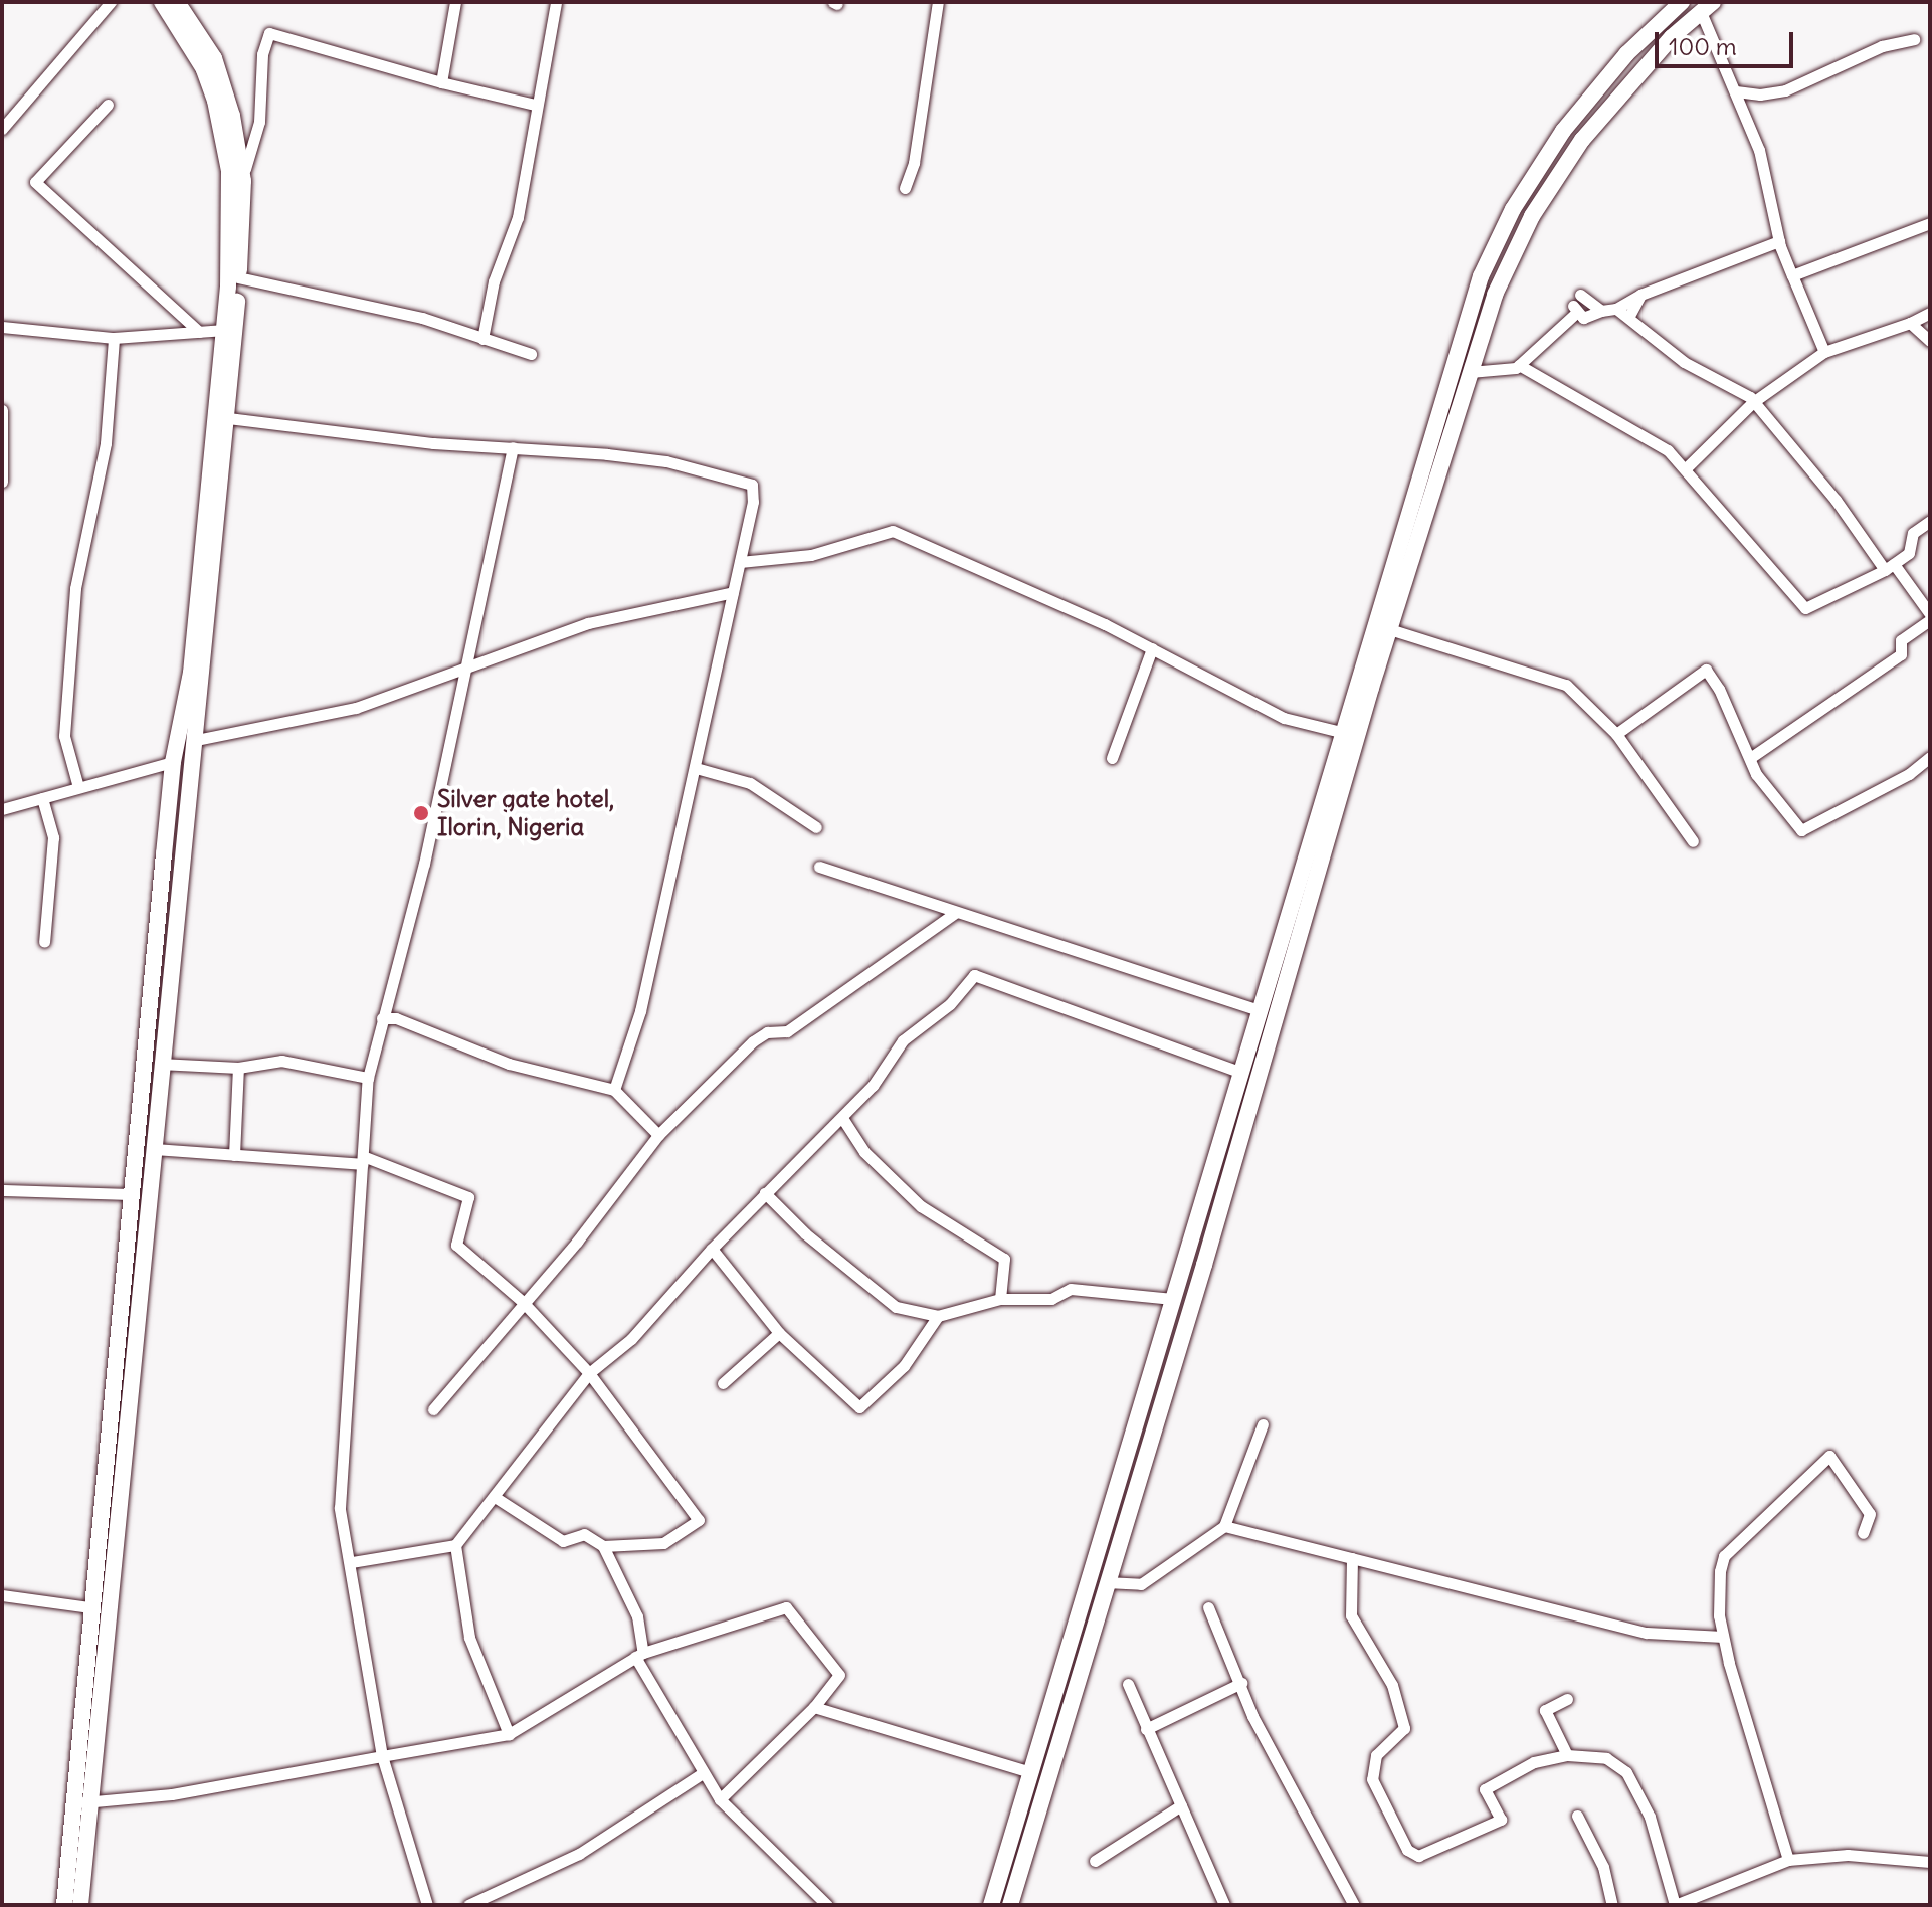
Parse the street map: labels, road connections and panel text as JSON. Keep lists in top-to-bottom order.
{
  "places": ["Silver gate hotel, Ilorin, Nigeria"],
  "scale_bar": "100 m"
}
